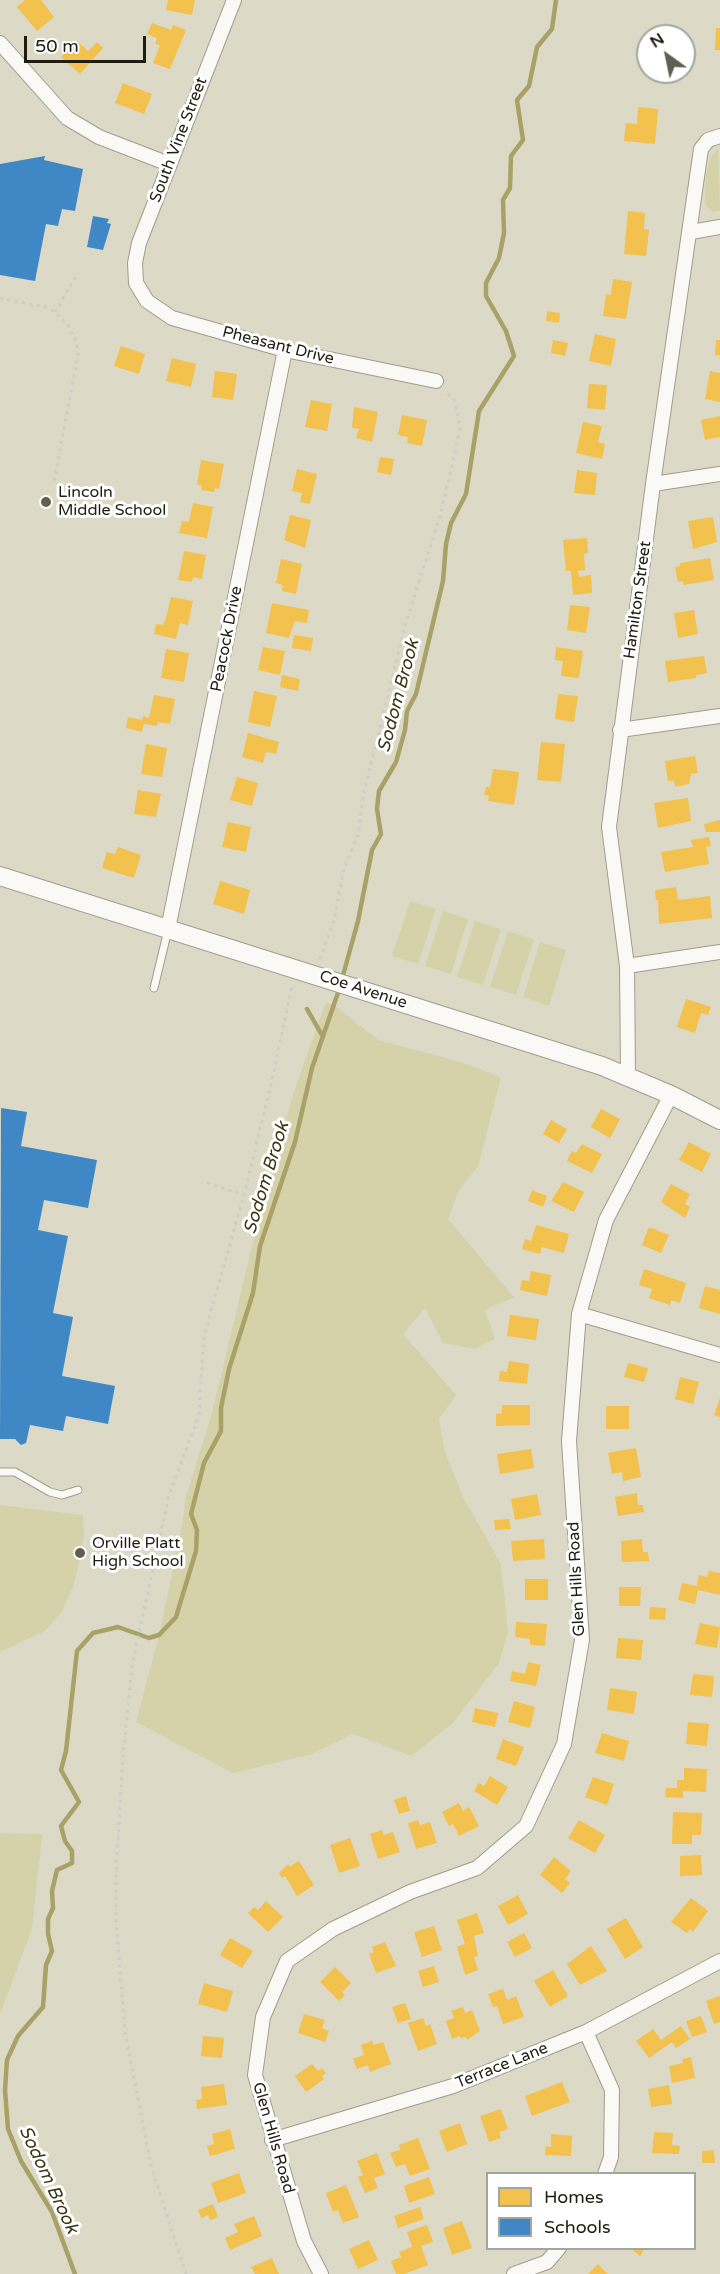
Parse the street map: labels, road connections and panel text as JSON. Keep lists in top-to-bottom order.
{
  "streets": {
    "street": [
      "South Vine Street",
      "Pheasant Drive",
      "Hamilton Street",
      "Peacock Drive",
      "Coe Avenue",
      "Glen Hills Road",
      "Terrace Lane"
    ]
  },
  "crossings": [
    ["South Vine Street", "Pheasant Drive"],
    ["Pheasant Drive", "Peacock Drive"],
    ["Hamilton Street", "Coe Avenue"],
    ["Peacock Drive", "Coe Avenue"],
    ["Coe Avenue", "Glen Hills Road"],
    ["Glen Hills Road", "Terrace Lane"]
  ],
  "water": ["Sodom Brook"],
  "places": ["Lincoln Middle School", "Orville Platt High School"],
  "legend": ["Homes", "Schools"],
  "scale_bar": "50 m",
  "north": "top left"
}
